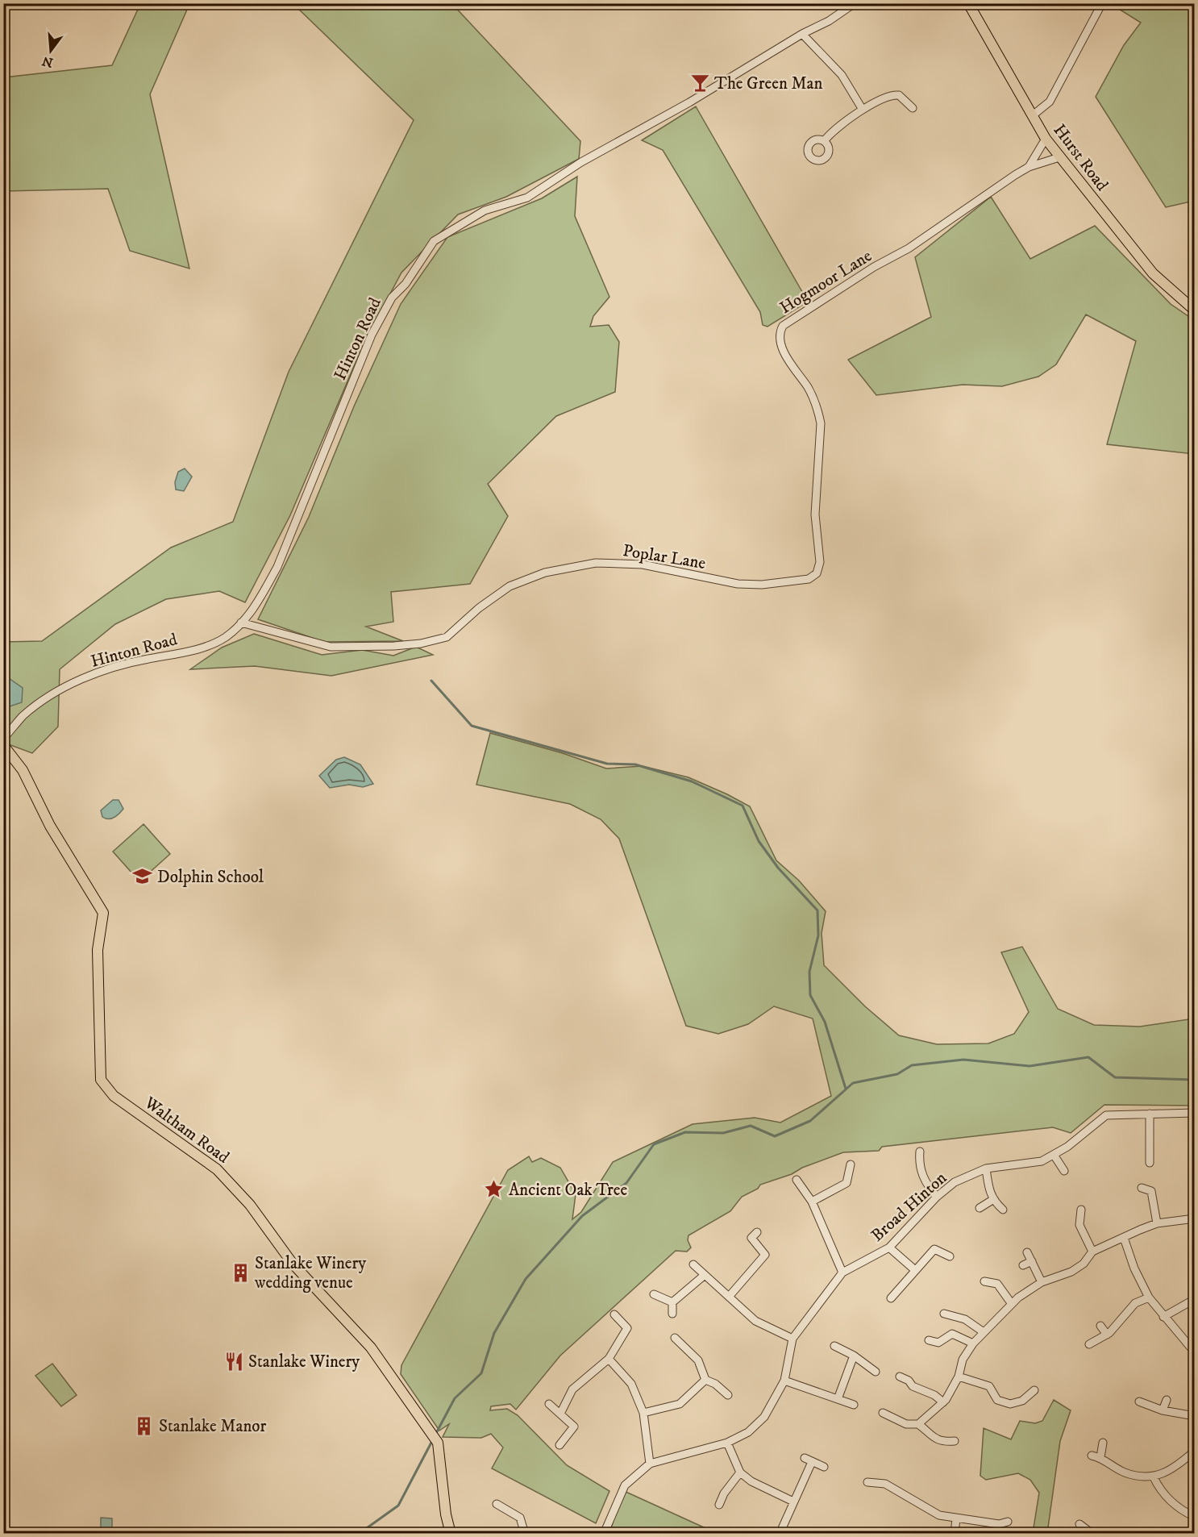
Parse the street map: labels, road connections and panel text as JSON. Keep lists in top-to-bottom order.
{
  "streets": {
    "main road": ["Hurst Road", "Waltham Road"],
    "street": [
      "Hogmoor Lane",
      "Hinton Road",
      "Poplar Lane",
      "Broad Hinton"
    ]
  },
  "crossings": [
    ["Hurst Road", "Hogmoor Lane"],
    ["Hogmoor Lane", "Poplar Lane"],
    ["Hinton Road", "Poplar Lane"]
  ],
  "places": {
    "bar": ["The Green Man"],
    "school or university": ["Dolphin School"],
    "place": ["Ancient Oak Tree"],
    "building": ["Stanlake Winery wedding venue", "Stanlake Manor"],
    "restaurant": ["Stanlake Winery"]
  },
  "north": "bottom"
}
